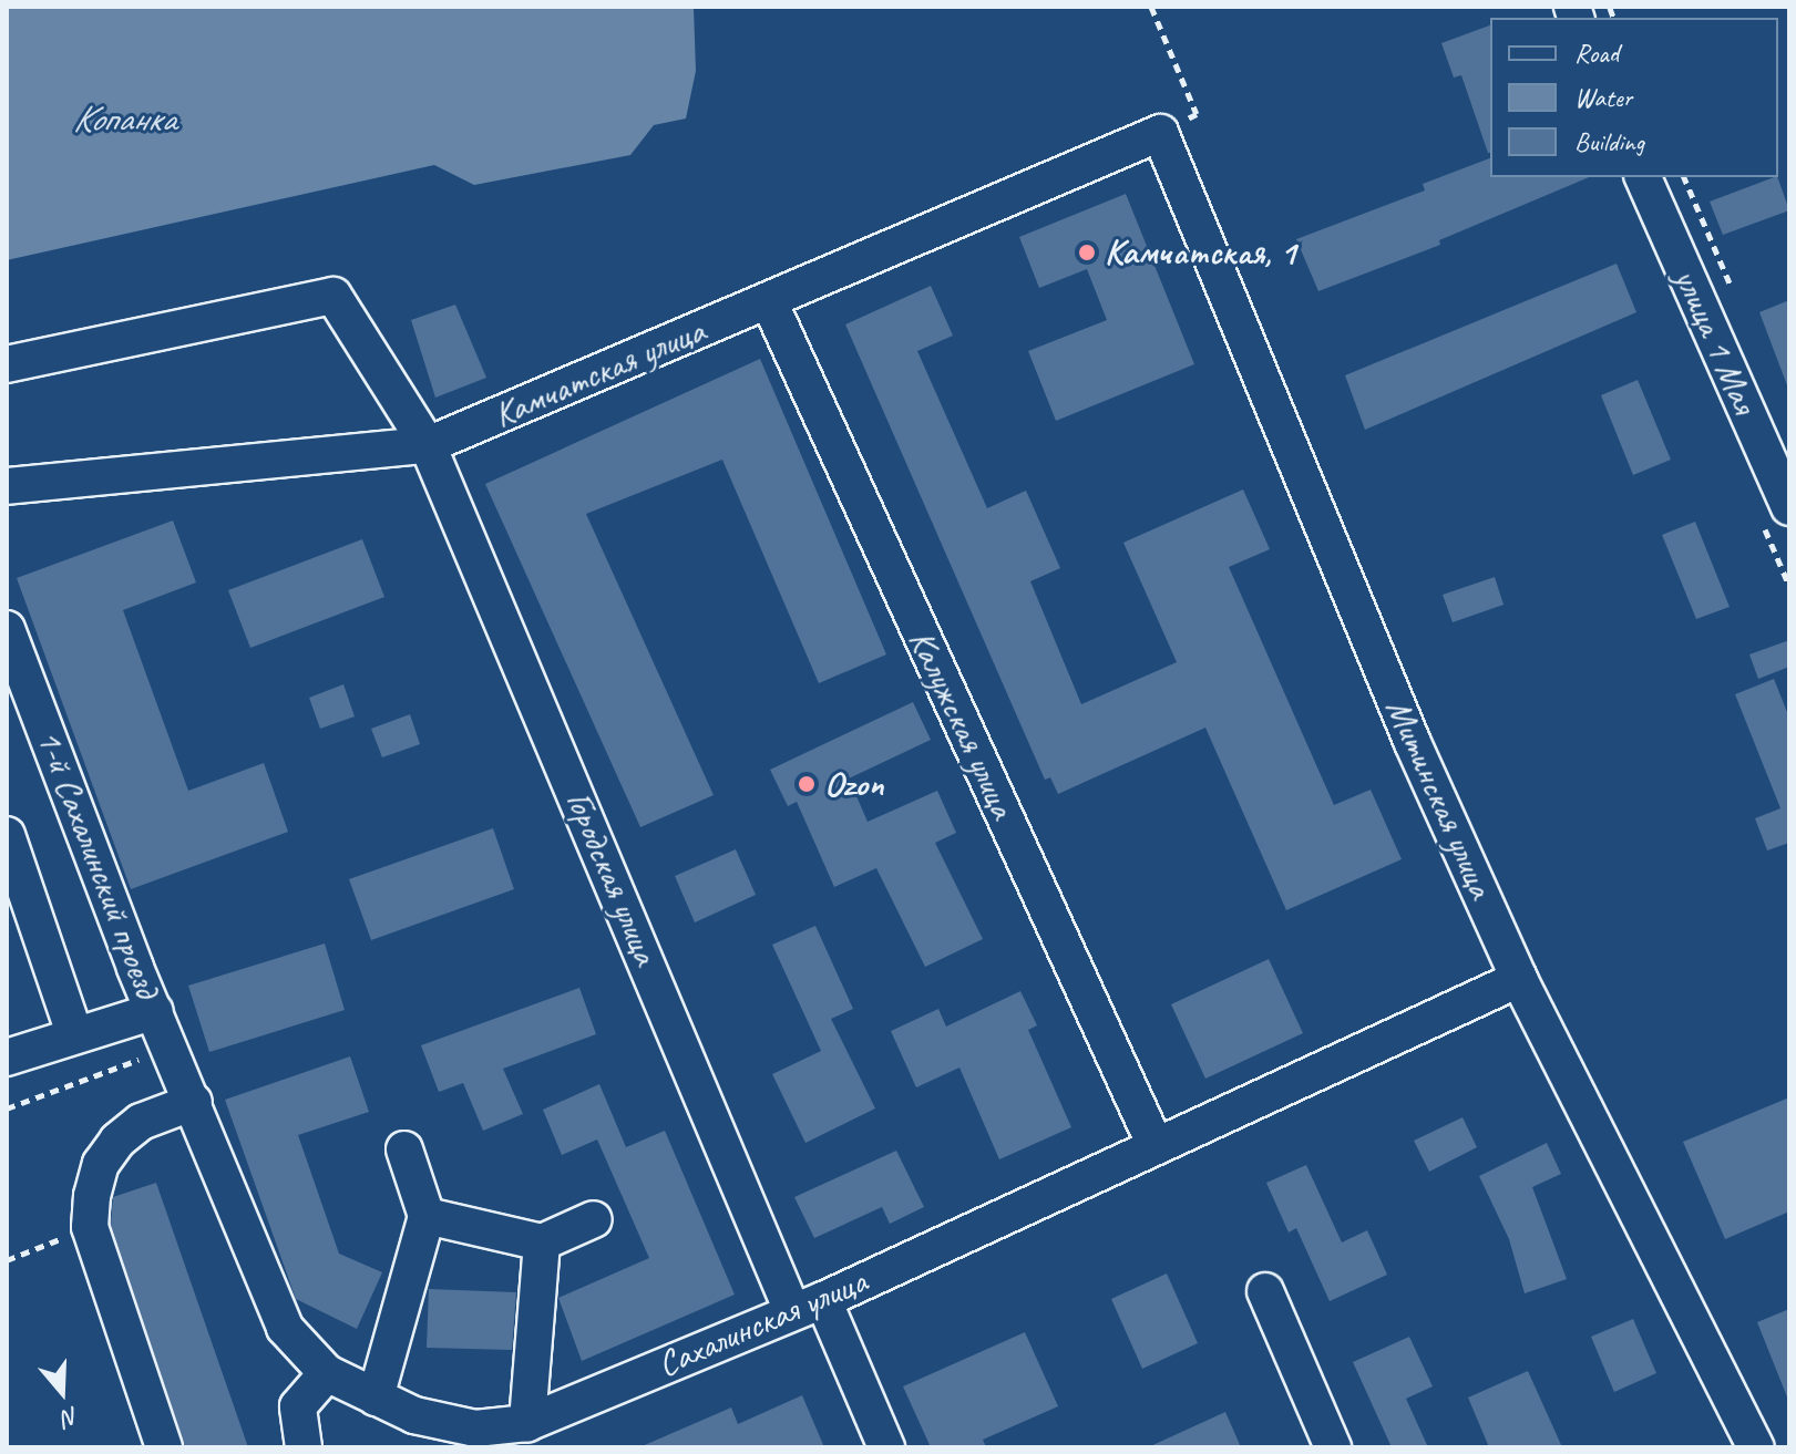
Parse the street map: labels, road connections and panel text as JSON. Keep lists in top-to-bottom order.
{
  "streets": {
    "street": [
      "улица 1 Мая",
      "Камчатская улица",
      "Калужская улица",
      "Митинская улица",
      "1-й Сахалинский проезд",
      "Городская улица",
      "Сахалинская улица"
    ]
  },
  "crossings": [
    ["Камчатская улица", "Калужская улица"],
    ["Камчатская улица", "Митинская улица"],
    ["Камчатская улица", "Городская улица"],
    ["Калужская улица", "Сахалинская улица"],
    ["Митинская улица", "Сахалинская улица"],
    ["1-й Сахалинский проезд", "Сахалинская улица"],
    ["Городская улица", "Сахалинская улица"]
  ],
  "water": ["Копанка"],
  "places": ["Камчатская, 1", "Ozon"],
  "legend": ["Road", "Water", "Building"],
  "north": "bottom"
}
